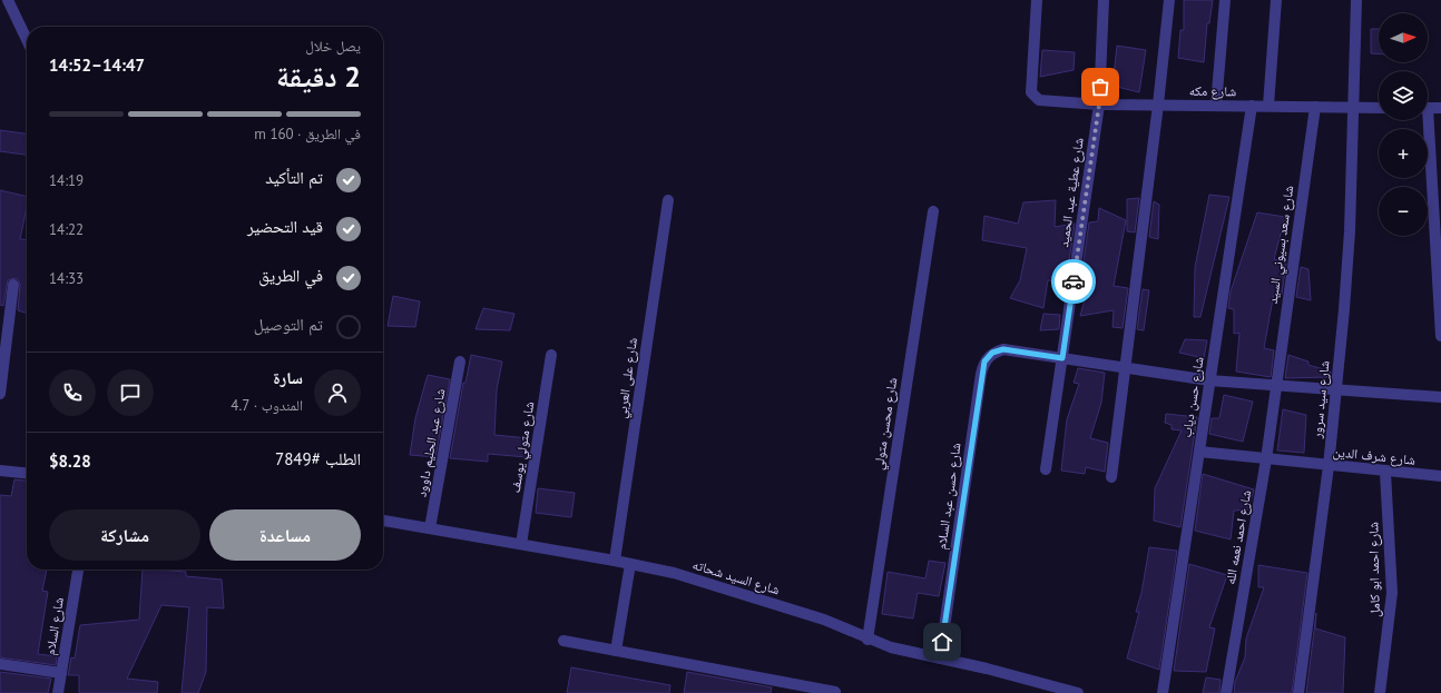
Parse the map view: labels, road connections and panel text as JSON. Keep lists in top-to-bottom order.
{
  "streets": {
    "street": [
      "شارع مكه",
      "شارع عطية عبد الحميد",
      "شارع سعد بسيوني السيد",
      "شارع على العربي",
      "شارع حسن دياب",
      "شارع سيد سرور",
      "شارع محسن متولي",
      "شارع عبد الحليم داوود",
      "شارع متولي يوسف",
      "شارع شرف الدين",
      "شارع حسن عبد السلام",
      "شارع احمد نعمه الله",
      "شارع احمد ابو كامل",
      "شارع السيد شحاته",
      "شارع السلام"
    ]
  },
  "crossings": [
    ["شارع مكه", "شارع عطية عبد الحميد"],
    ["شارع مكه", "شارع سعد بسيوني السيد"],
    ["شارع مكه", "شارع حسن دياب"],
    ["شارع مكه", "شارع سيد سرور"],
    ["شارع عطية عبد الحميد", "شارع حسن عبد السلام"],
    ["شارع سعد بسيوني السيد", "شارع احمد نعمه الله"],
    ["شارع على العربي", "شارع السيد شحاته"],
    ["شارع حسن دياب", "شارع شرف الدين"],
    ["شارع سيد سرور", "شارع شرف الدين"],
    ["شارع محسن متولي", "شارع السيد شحاته"],
    ["شارع عبد الحليم داوود", "شارع السيد شحاته"],
    ["شارع متولي يوسف", "شارع السيد شحاته"],
    ["شارع شرف الدين", "شارع احمد نعمه الله"],
    ["شارع شرف الدين", "شارع احمد ابو كامل"],
    ["شارع حسن عبد السلام", "شارع السيد شحاته"]
  ],
  "north": "right",
  "page": {
    "map_buttons": ["+", "−"],
    "heading": ["2 دقيقة", "يصل خلال", "14:47–14:52"],
    "panel": [
      "سارة",
      "المندوب · 4.7",
      "الطلب #7849",
      "$8.28"
    ],
    "bar": "في الطريق · 160 m",
    "list": [
      ["تم التأكيد", "14:19"],
      ["قيد التحضير", "14:22"],
      ["في الطريق", "14:33"],
      "تم التوصيل"
    ],
    "buttons": ["مساعدة", "مشاركة"]
  }
}
